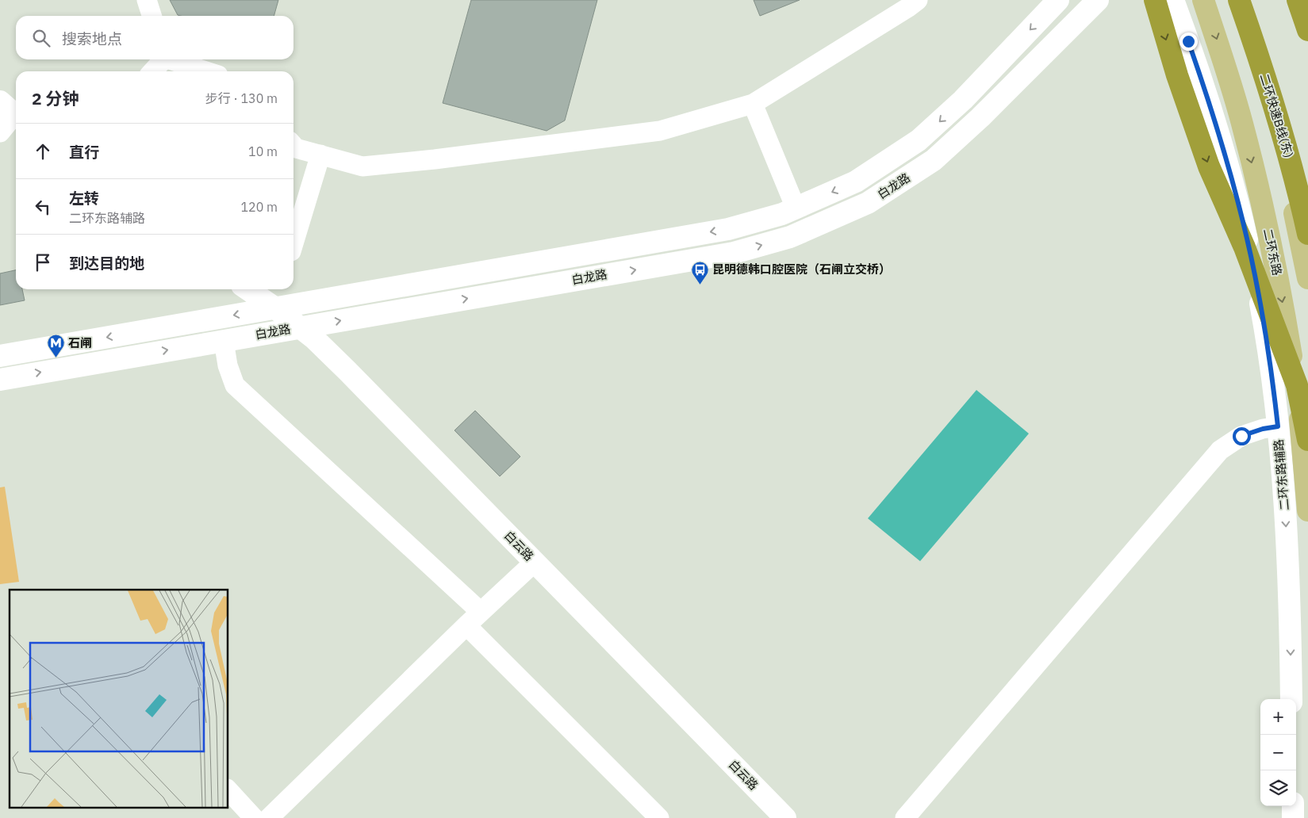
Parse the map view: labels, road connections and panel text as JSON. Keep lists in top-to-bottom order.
{
  "streets": {
    "highway": ["二环快速B线(东)"],
    "main road": [
      "白龙路",
      "二环东路",
      "二环东路辅路",
      "白云路"
    ]
  },
  "crossings": [
    ["白龙路", "白云路"]
  ],
  "one_way": ["二环东路辅路"],
  "places": {
    "bus stop": ["昆明德韩口腔医院（石闸立交桥）"],
    "metro station": ["石闸"]
  },
  "page": {
    "search": "搜索地点",
    "heading": ["2 分钟", "步行 · 130 m"],
    "list": [
      ["直行", "10 m"],
      ["左转", "二环东路辅路", "120 m"],
      "到达目的地"
    ],
    "map_buttons": ["+", "−"]
  }
}
